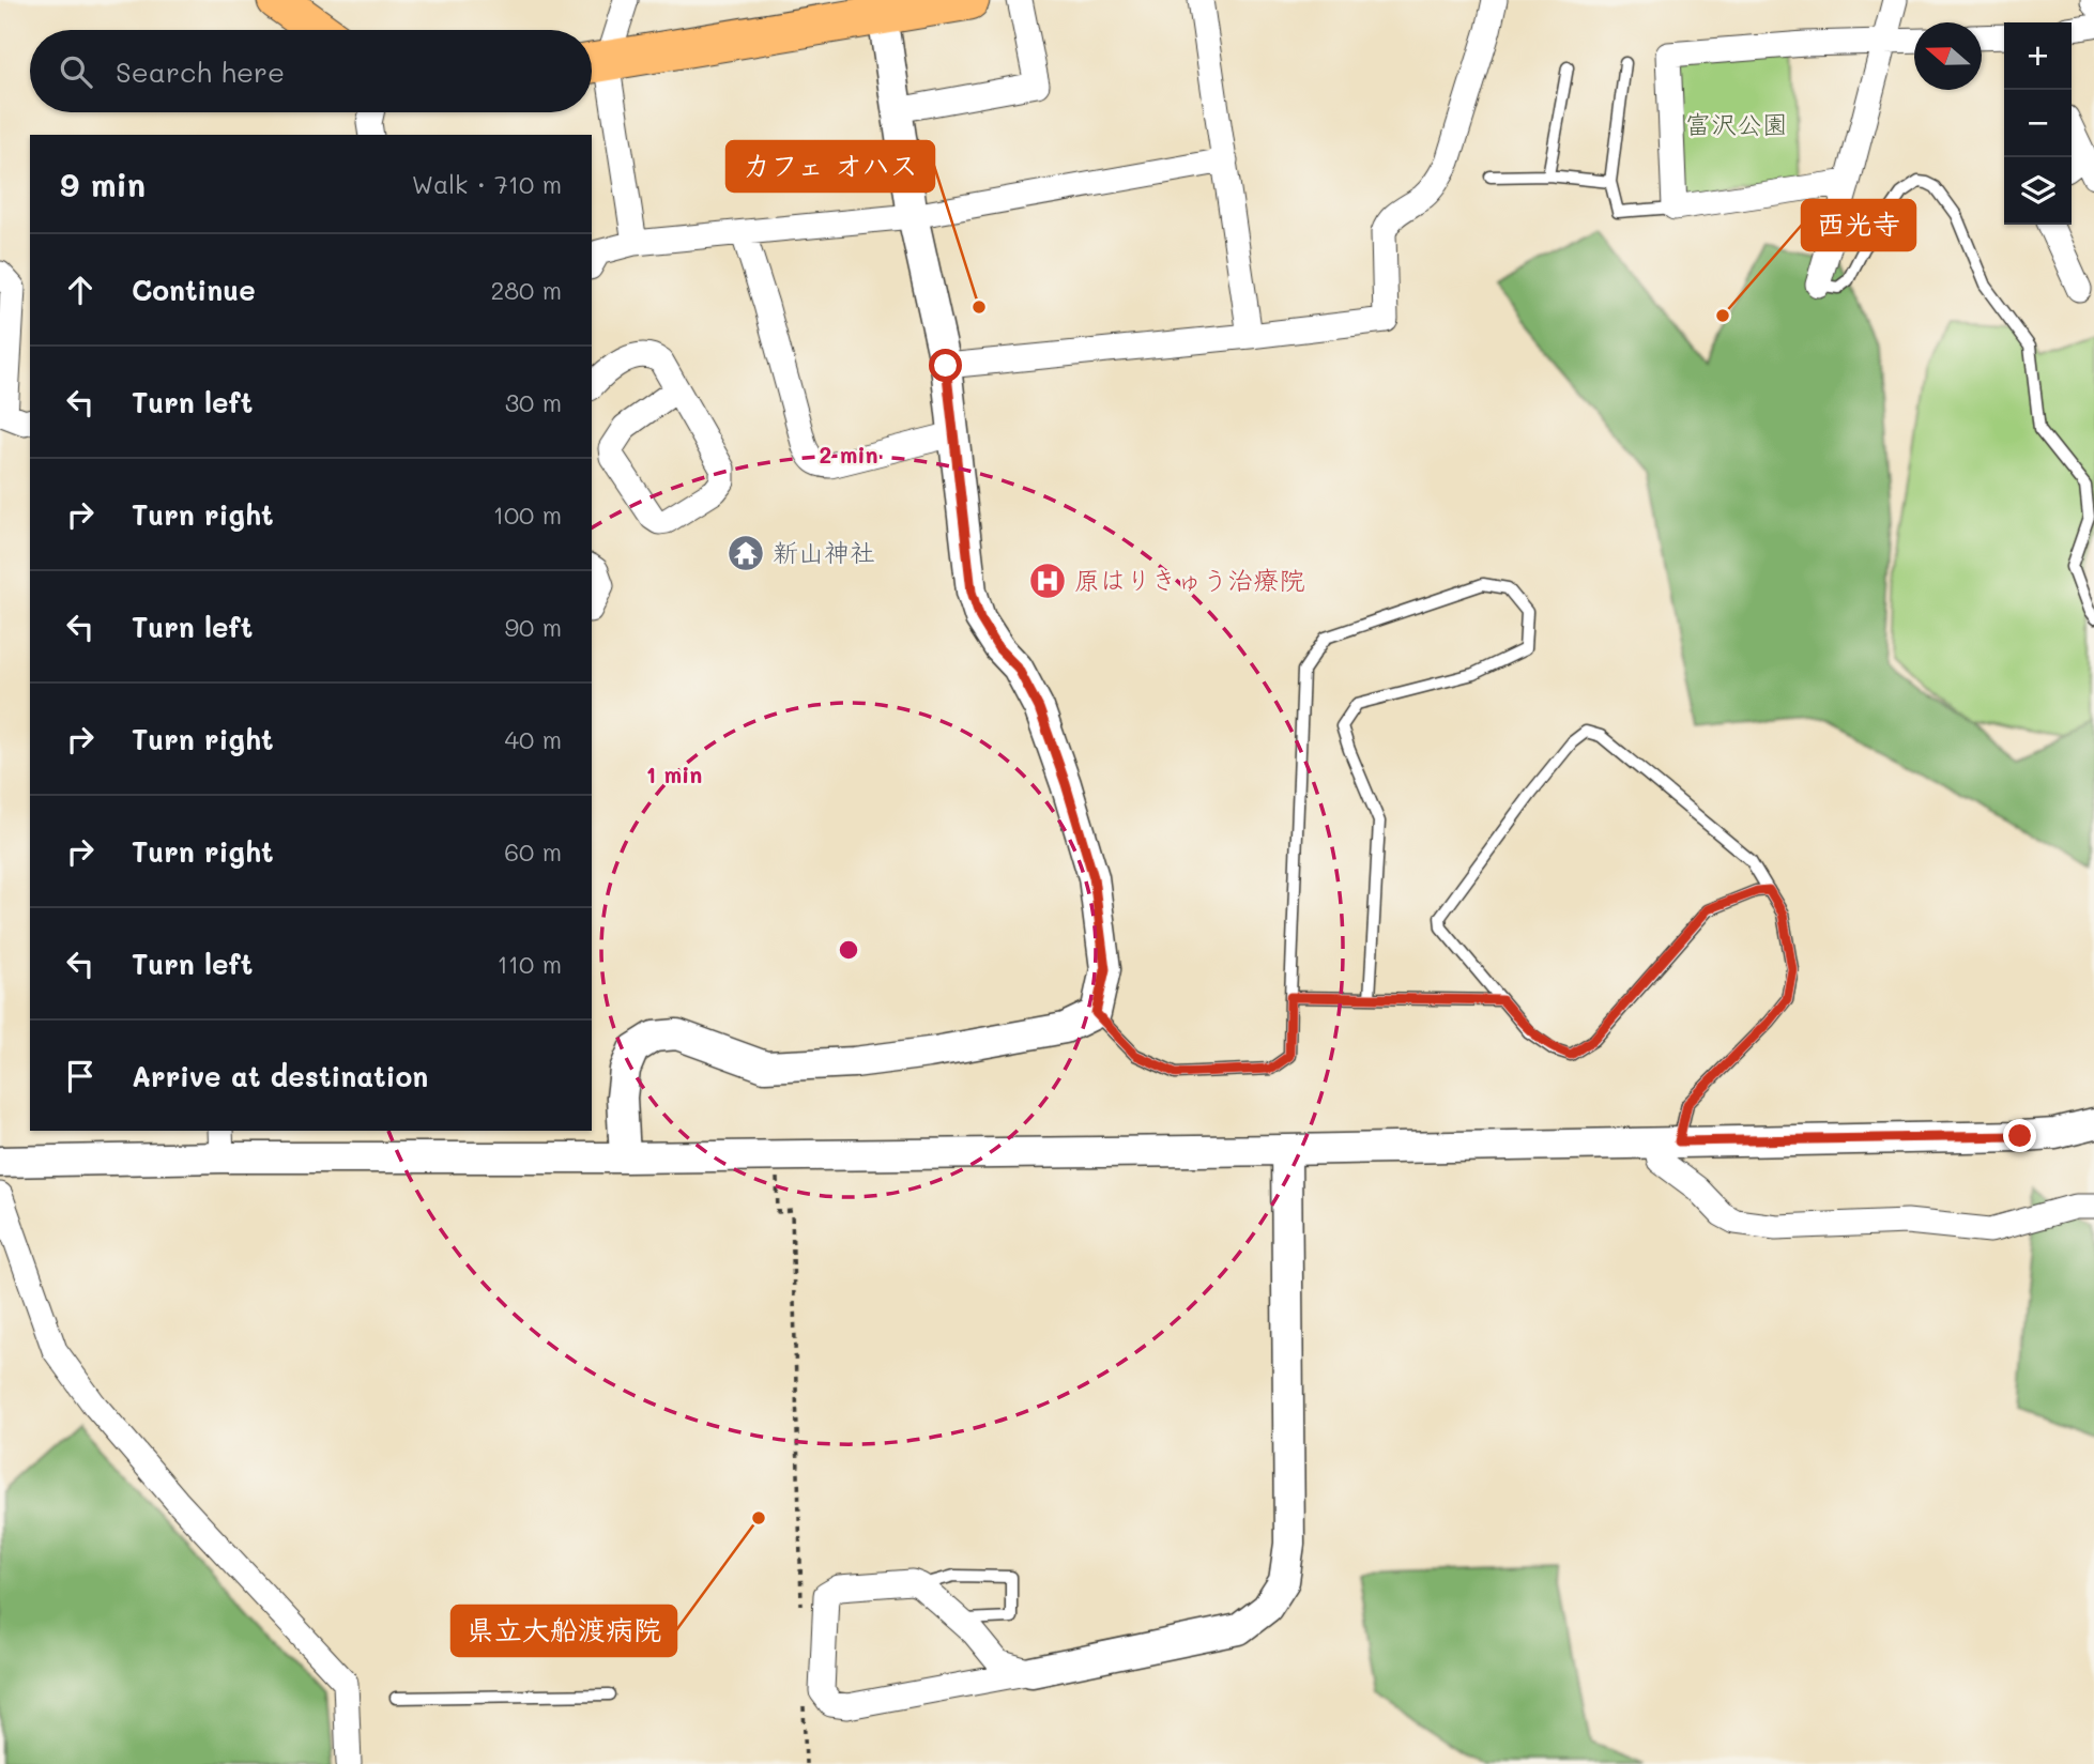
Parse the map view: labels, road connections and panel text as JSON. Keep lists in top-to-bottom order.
{
  "parks": ["富沢公園"],
  "places": {
    "other": ["カフェ オハス", "西光寺", "県立大船渡病院"],
    "temple": ["新山神社"],
    "hospital": ["原はりきゅう治療院"]
  },
  "north": "left",
  "page": {
    "map_buttons": ["+", "−"],
    "search": "Search here",
    "heading": ["9 min", "Walk · 710 m"],
    "list": [
      ["Continue", "280 m"],
      ["Turn left", "30 m"],
      ["Turn right", "100 m"],
      ["Turn left", "90 m"],
      ["Turn right", "40 m"],
      ["Turn right", "60 m"],
      ["Turn left", "110 m"],
      "Arrive at destination"
    ]
  },
  "rings": ["2 min", "1 min"]
}
